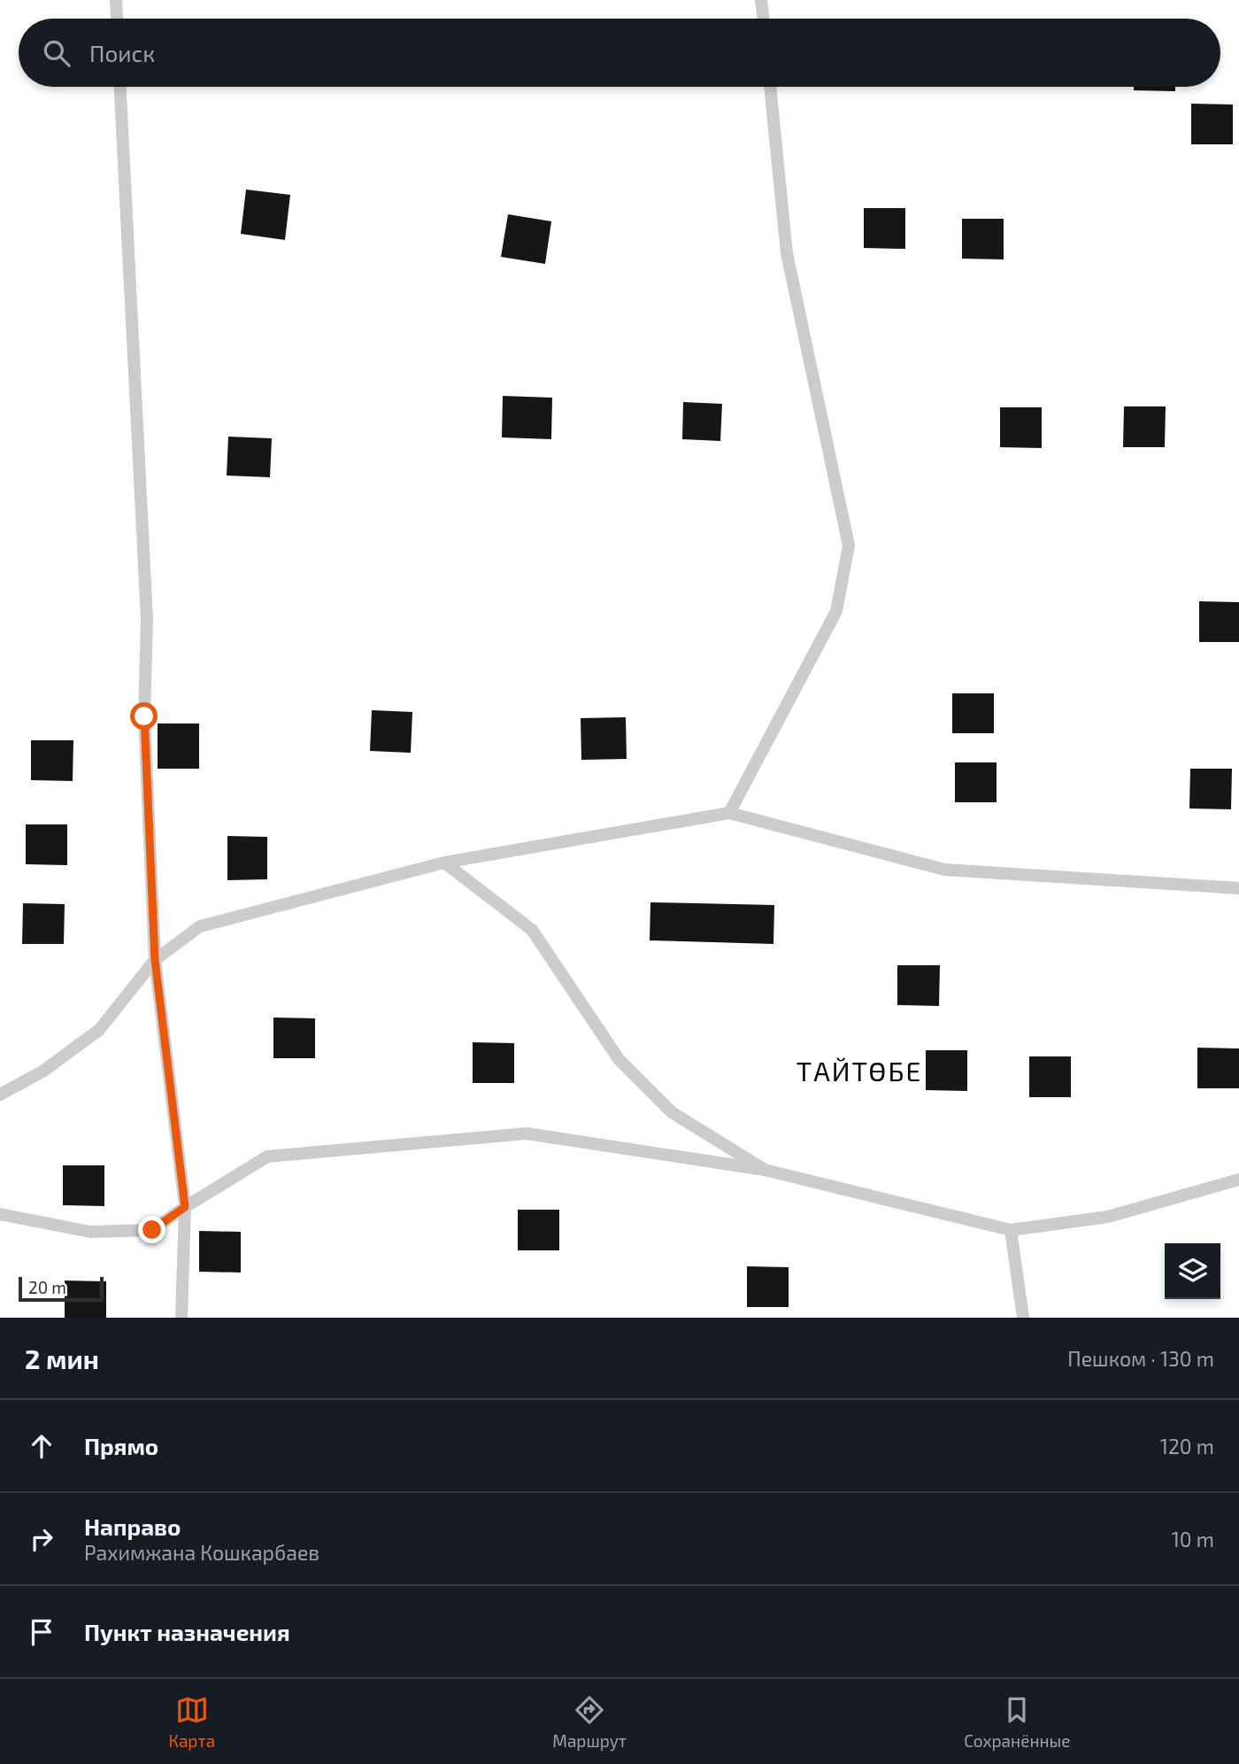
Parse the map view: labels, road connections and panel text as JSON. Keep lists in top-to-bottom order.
{
  "districts": ["ТАЙТӨБЕ"],
  "scale_bar": "20 m",
  "page": {
    "search": "Поиск",
    "scale": "20 m",
    "heading": ["2 мин", "Пешком · 130 m"],
    "list": [
      ["Прямо", "120 m"],
      ["Направо", "Рахимжана Кошкарбаев", "10 m"],
      "Пункт назначения"
    ],
    "nav": ["Карта", "Маршрут", "Сохранённые"]
  }
}
